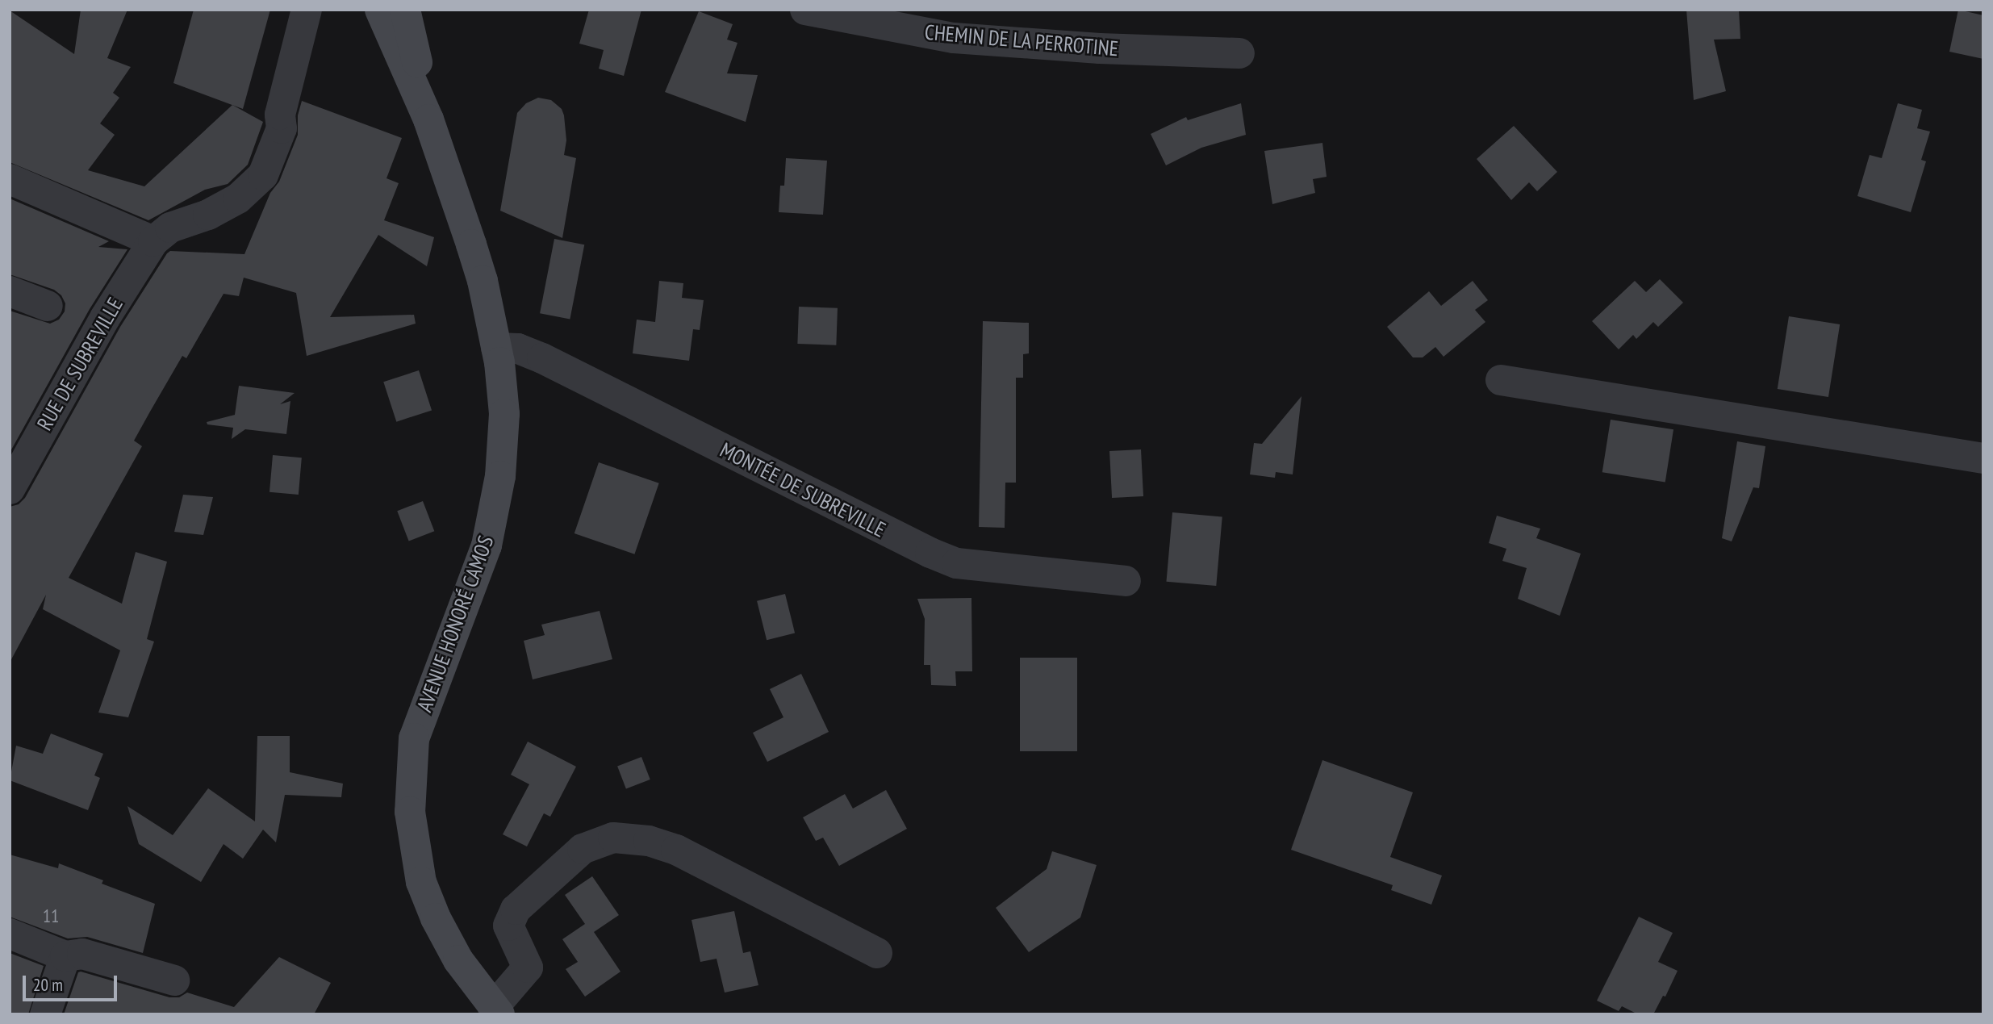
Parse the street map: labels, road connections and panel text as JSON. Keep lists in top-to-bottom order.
{
  "streets": {
    "street": [
      "CHEMIN DE LA PERROTINE",
      "RUE DE SUBREVILLE",
      "MONTÉE DE SUBREVILLE",
      "AVENUE HONORÉ CAMOS"
    ]
  },
  "crossings": [
    ["MONTÉE DE SUBREVILLE", "AVENUE HONORÉ CAMOS"]
  ],
  "house_numbers": ["11"],
  "scale_bar": "20 m"
}
